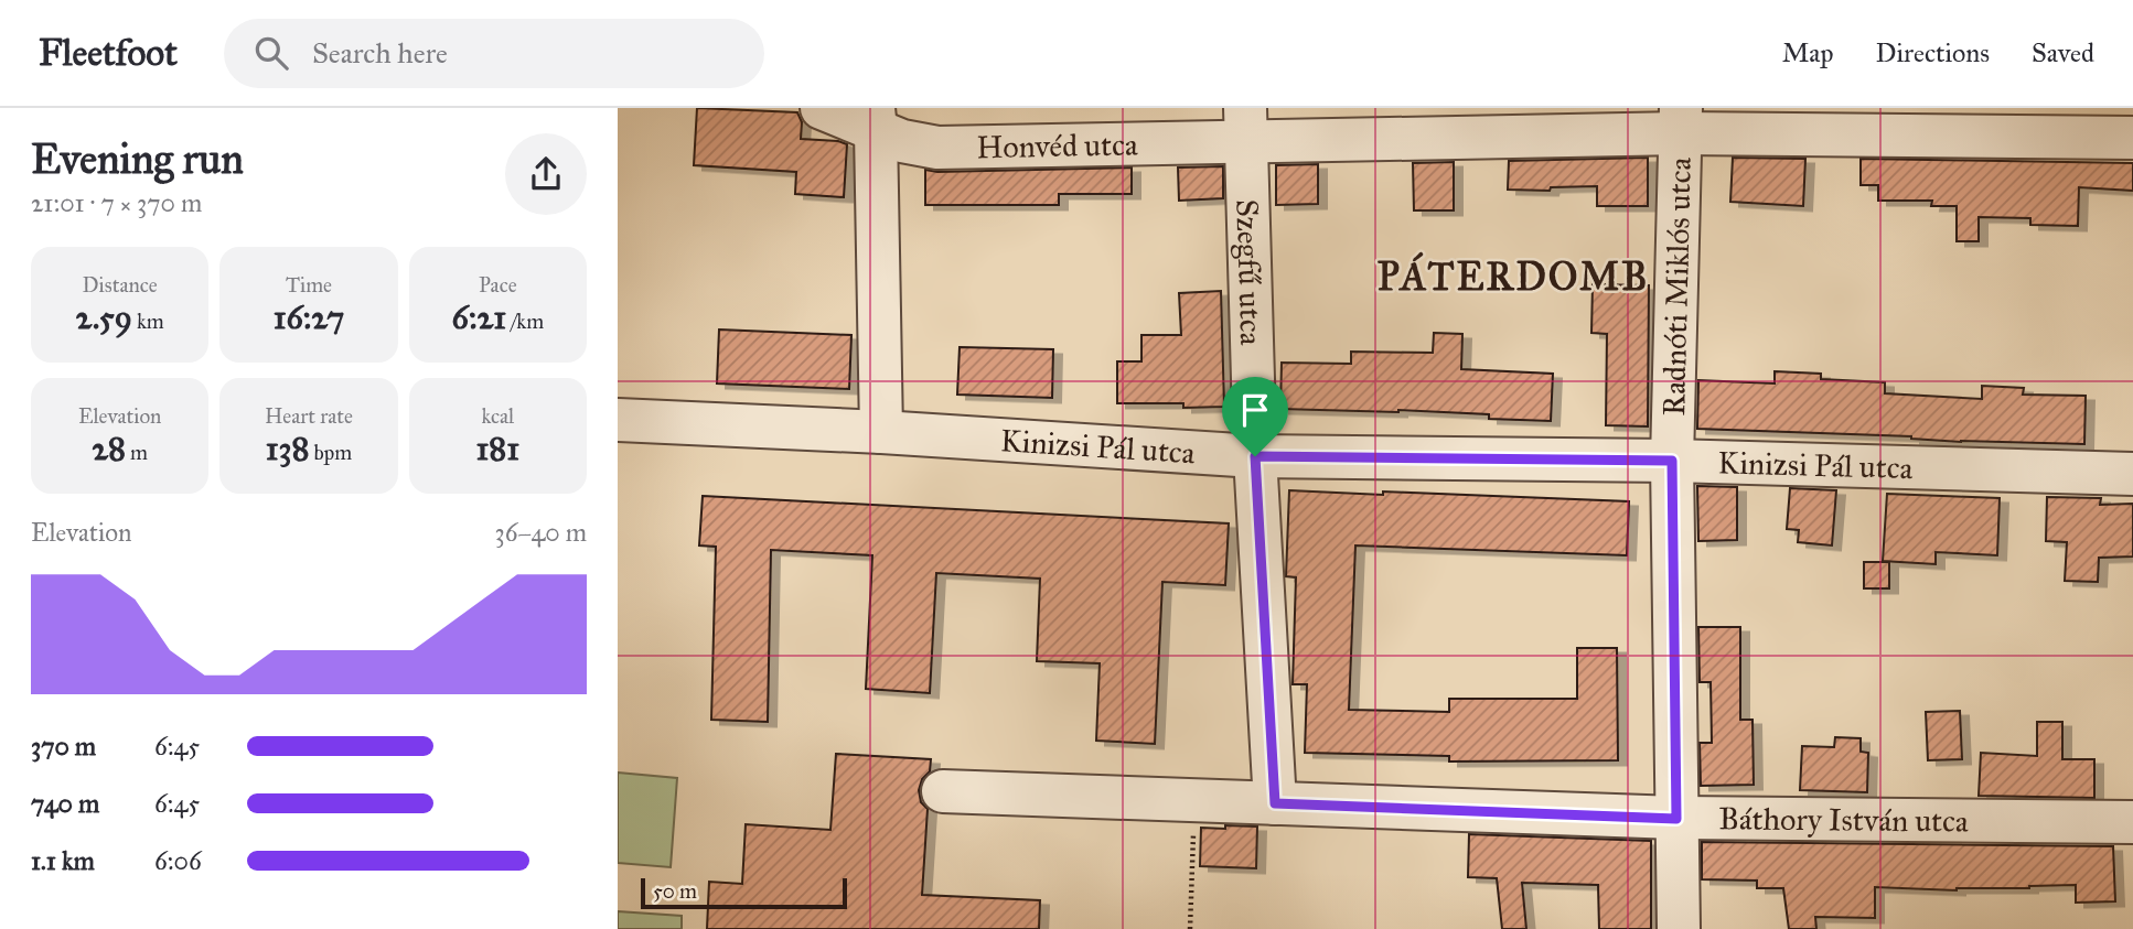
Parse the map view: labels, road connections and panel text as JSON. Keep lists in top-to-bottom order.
{
  "streets": {
    "street": [
      "Honvéd utca",
      "Szegfű utca",
      "Radnóti Miklós utca",
      "Kinizsi Pál utca",
      "Báthory István utca"
    ]
  },
  "crossings": [
    ["Honvéd utca", "Szegfű utca"],
    ["Honvéd utca", "Radnóti Miklós utca"],
    ["Szegfű utca", "Kinizsi Pál utca"],
    ["Szegfű utca", "Báthory István utca"],
    ["Radnóti Miklós utca", "Kinizsi Pál utca"],
    ["Radnóti Miklós utca", "Báthory István utca"]
  ],
  "districts": ["PÁTERDOMB"],
  "scale_bar": "50 m",
  "page": {
    "header": "Fleetfoot",
    "search": "Search here",
    "nav": ["Map", "Directions", "Saved"],
    "heading": ["Evening run", "21:01 · 7 × 370 m"],
    "stats": [
      ["Distance", "2.59 km"],
      ["Time", "16:27"],
      ["Pace", "6:21 /km"],
      ["Elevation", "28 m"],
      ["Heart rate", "138 bpm"],
      ["kcal", "181"]
    ],
    "chart": ["Elevation", "36–40 m"],
    "list": [
      {
        "name": "370 m",
        "note": "6:45"
      },
      {
        "name": "740 m",
        "note": "6:45"
      },
      {
        "name": "1.1 km",
        "note": "6:06"
      }
    ],
    "scale": "50 m"
  }
}
